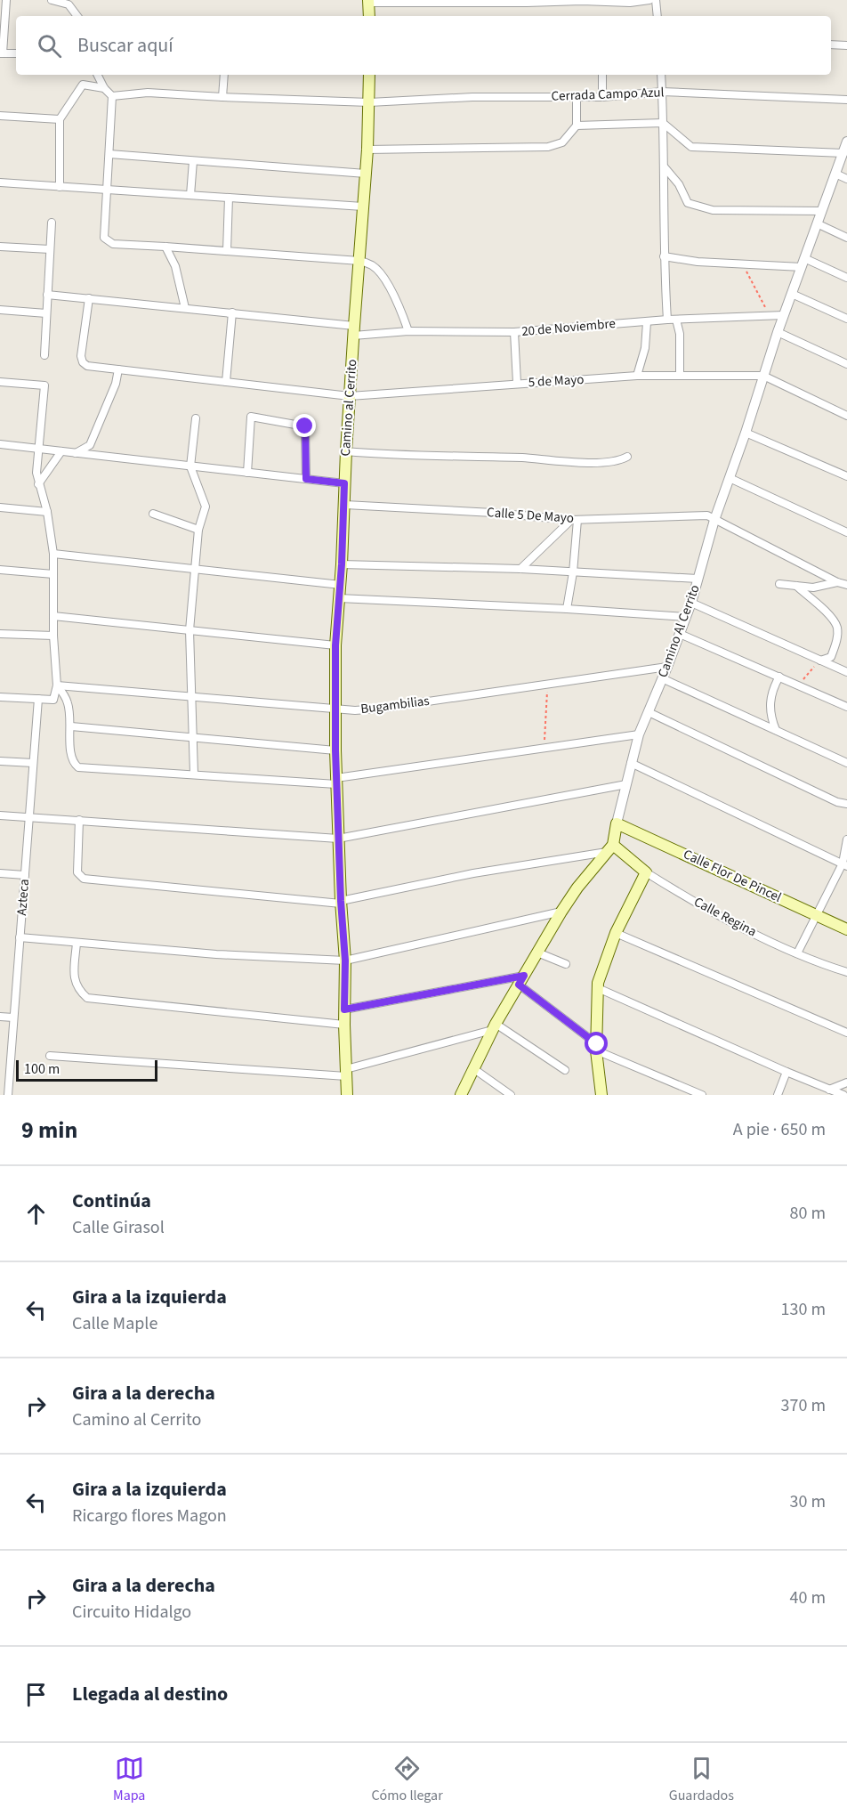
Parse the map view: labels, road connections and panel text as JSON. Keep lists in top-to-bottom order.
{
  "streets": {
    "main road": [
      "Camino al Cerrito",
      "Camino Al Cerrito",
      "Calle Flor De Pincel",
      "Calle Regina"
    ],
    "street": [
      "Cerrada Campo Azul",
      "20 de Noviembre",
      "5 de Mayo",
      "Calle 5 De Mayo",
      "Bugambilias",
      "Azteca"
    ]
  },
  "crossings": [
    ["Cerrada Campo Azul", "Camino al Cerrito"],
    ["20 de Noviembre", "5 de Mayo"],
    ["20 de Noviembre", "Camino al Cerrito"],
    ["20 de Noviembre", "Camino Al Cerrito"],
    ["5 de Mayo", "Camino al Cerrito"],
    ["5 de Mayo", "Camino Al Cerrito"],
    ["Camino al Cerrito", "Calle 5 De Mayo"],
    ["Camino al Cerrito", "Bugambilias"],
    ["Calle 5 De Mayo", "Camino Al Cerrito"],
    ["Camino Al Cerrito", "Bugambilias"],
    ["Camino Al Cerrito", "Calle Flor De Pincel"],
    ["Camino Al Cerrito", "Calle Regina"]
  ],
  "scale_bar": "100 m",
  "page": {
    "search": "Buscar aquí",
    "scale": "100 m",
    "heading": ["9 min", "A pie · 650 m"],
    "list": [
      ["Continúa", "Calle Girasol", "80 m"],
      ["Gira a la izquierda", "Calle Maple", "130 m"],
      ["Gira a la derecha", "Camino al Cerrito", "370 m"],
      ["Gira a la izquierda", "Ricargo flores Magon", "30 m"],
      ["Gira a la derecha", "Circuito Hidalgo", "40 m"],
      "Llegada al destino"
    ],
    "nav": ["Mapa", "Cómo llegar", "Guardados"]
  }
}
